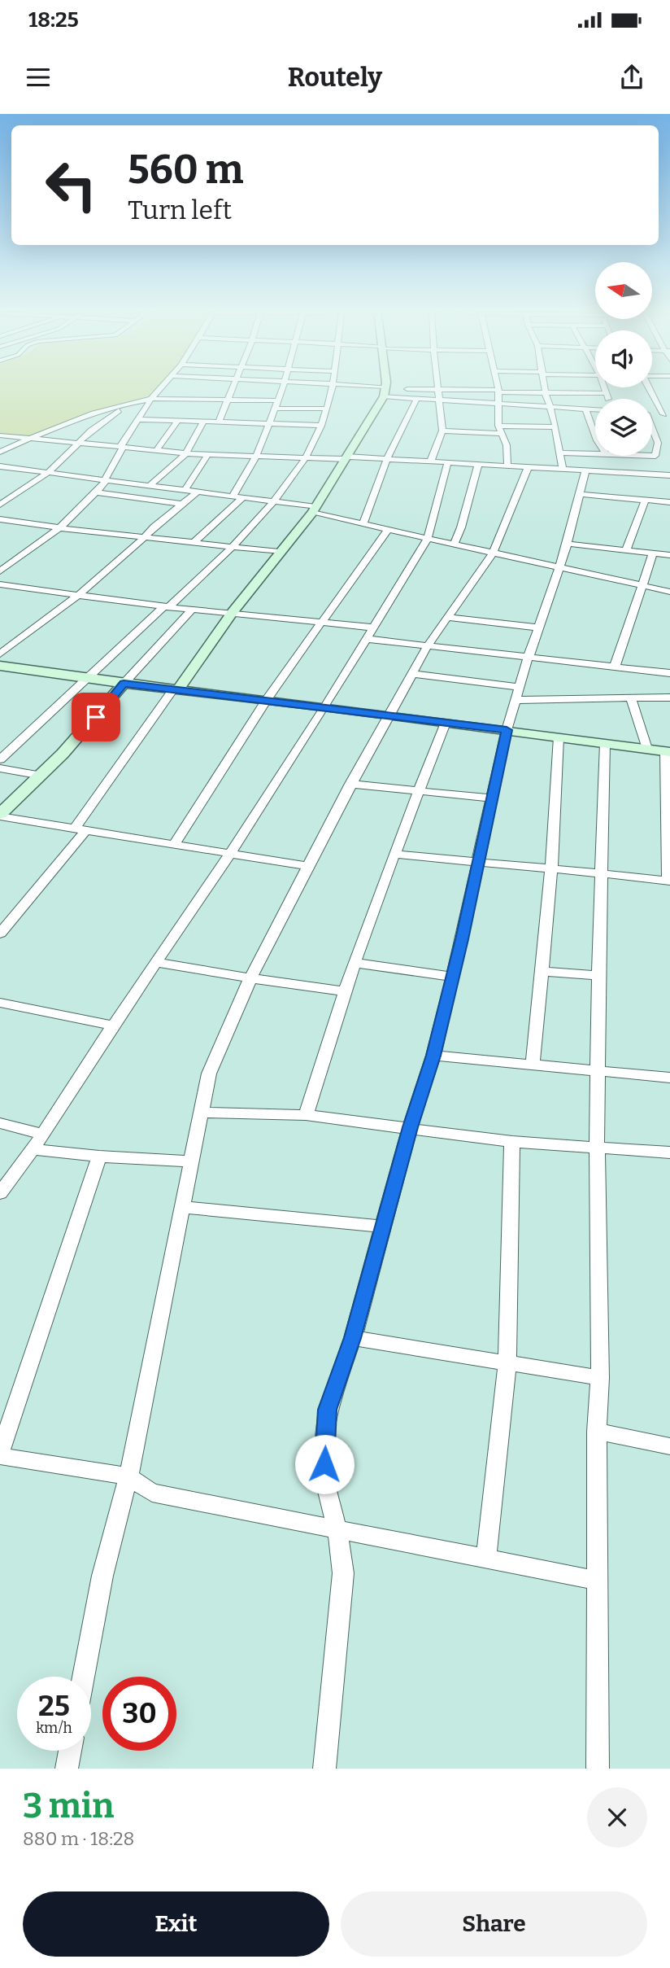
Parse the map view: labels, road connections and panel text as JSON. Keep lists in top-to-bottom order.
{
  "north": "left",
  "page": {
    "status": "18:25",
    "header": "Routely",
    "turn": ["560 m", "Turn left"],
    "speed": "25 km/h",
    "limit": "30",
    "heading": ["3 min", "880 m · 18:28"],
    "buttons": ["Exit", "Share"]
  }
}
